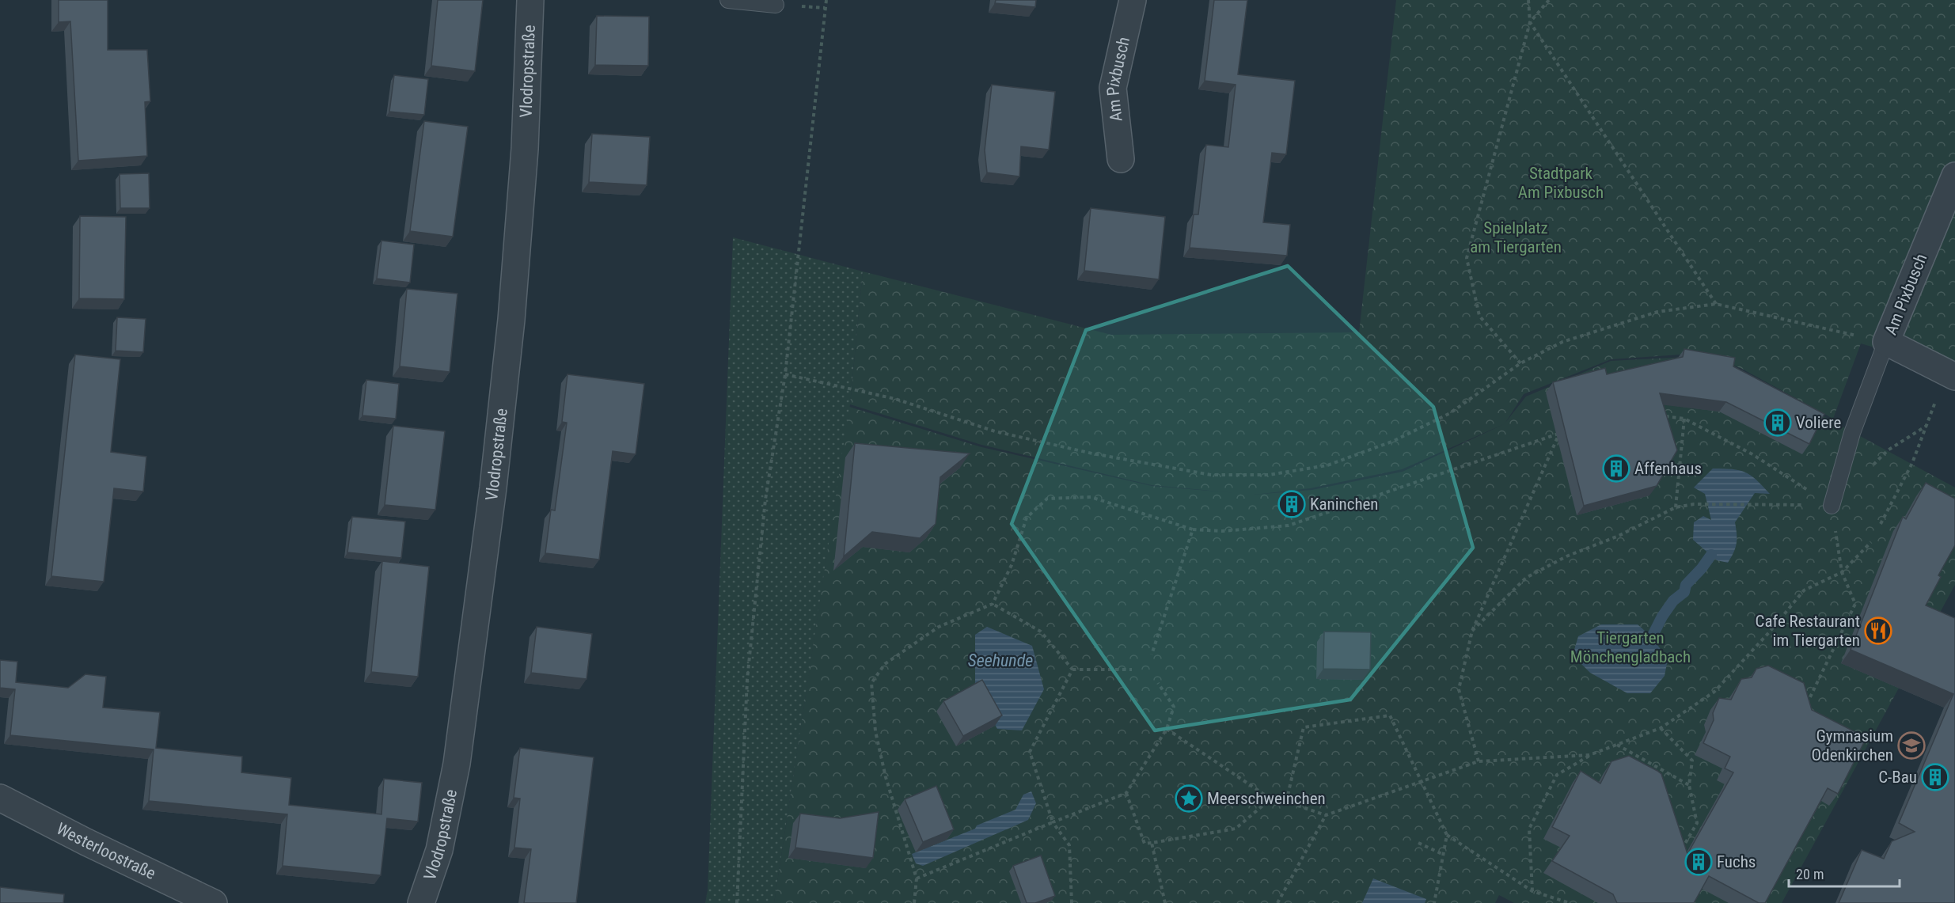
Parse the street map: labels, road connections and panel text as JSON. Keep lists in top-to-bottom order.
{
  "streets": {
    "street": ["Vlodropstraße", "Am Pixbusch", "Westerloostraße"]
  },
  "water": ["Seehunde"],
  "parks": ["Stadtpark Am Pixbusch", "Spielplatz am Tiergarten", "Tiergarten Mönchengladbach"],
  "places": {
    "building": [
      "Voliere",
      "Affenhaus",
      "Kaninchen",
      "C-Bau",
      "Fuchs"
    ],
    "restaurant": ["Cafe Restaurant im Tiergarten"],
    "school or university": ["Gymnasium Odenkirchen"],
    "place": ["Meerschweinchen"]
  },
  "scale_bar": "20 m"
}
